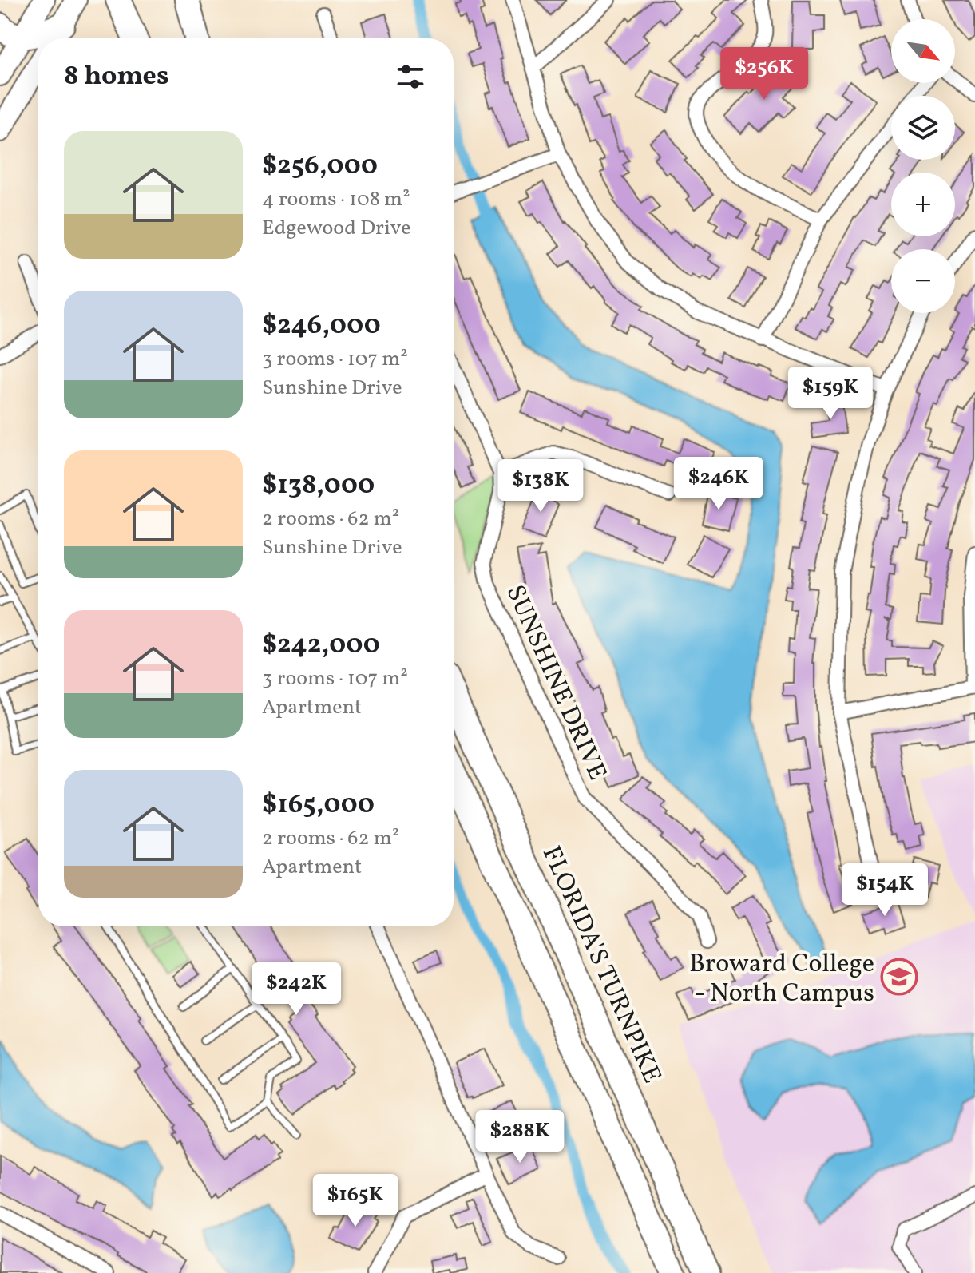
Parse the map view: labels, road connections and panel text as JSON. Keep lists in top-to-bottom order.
{
  "streets": {
    "highway": ["FLORIDA'S TURNPIKE"],
    "street": ["SUNSHINE DRIVE"]
  },
  "places": {
    "school or university": ["Broward College - North Campus"]
  },
  "north": "bottom right",
  "page": {
    "map_buttons": ["+", "−"],
    "heading": "8 homes",
    "price": [
      "$256K",
      "$159K",
      "$246K",
      "$138K",
      "$154K",
      "$242K",
      "$288K",
      "$165K"
    ],
    "list": [
      {
        "name": "$256,000",
        "note": "4 rooms · 108 m² · Edgewood Drive"
      },
      {
        "name": "$246,000",
        "note": "3 rooms · 107 m² · Sunshine Drive"
      },
      {
        "name": "$138,000",
        "note": "2 rooms · 62 m² · Sunshine Drive"
      },
      {
        "name": "$242,000",
        "note": "3 rooms · 107 m² · Apartment"
      },
      {
        "name": "$165,000",
        "note": "2 rooms · 62 m² · Apartment"
      }
    ]
  }
}
